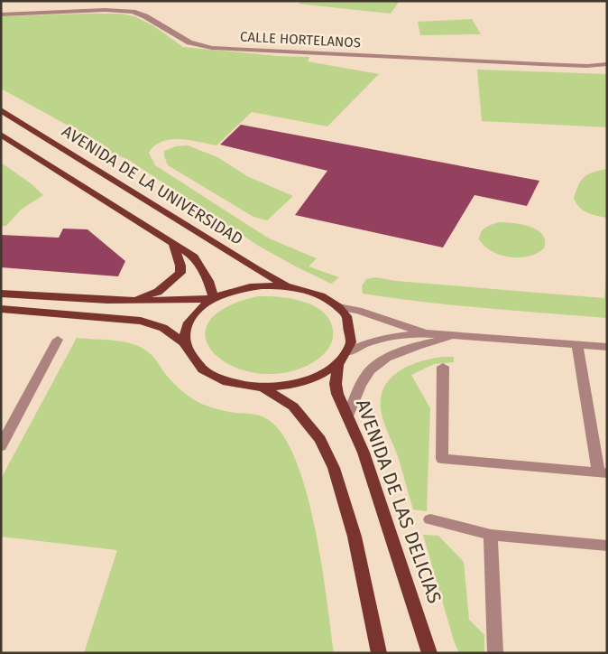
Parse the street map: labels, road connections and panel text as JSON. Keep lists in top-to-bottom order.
{
  "streets": {
    "main road": ["AVENIDA DE LA UNIVERSIDAD", "AVENIDA DE LAS DELICIAS"],
    "street": ["CALLE HORTELANOS"]
  },
  "crossings": [
    ["AVENIDA DE LA UNIVERSIDAD", "AVENIDA DE LAS DELICIAS"]
  ]
}
